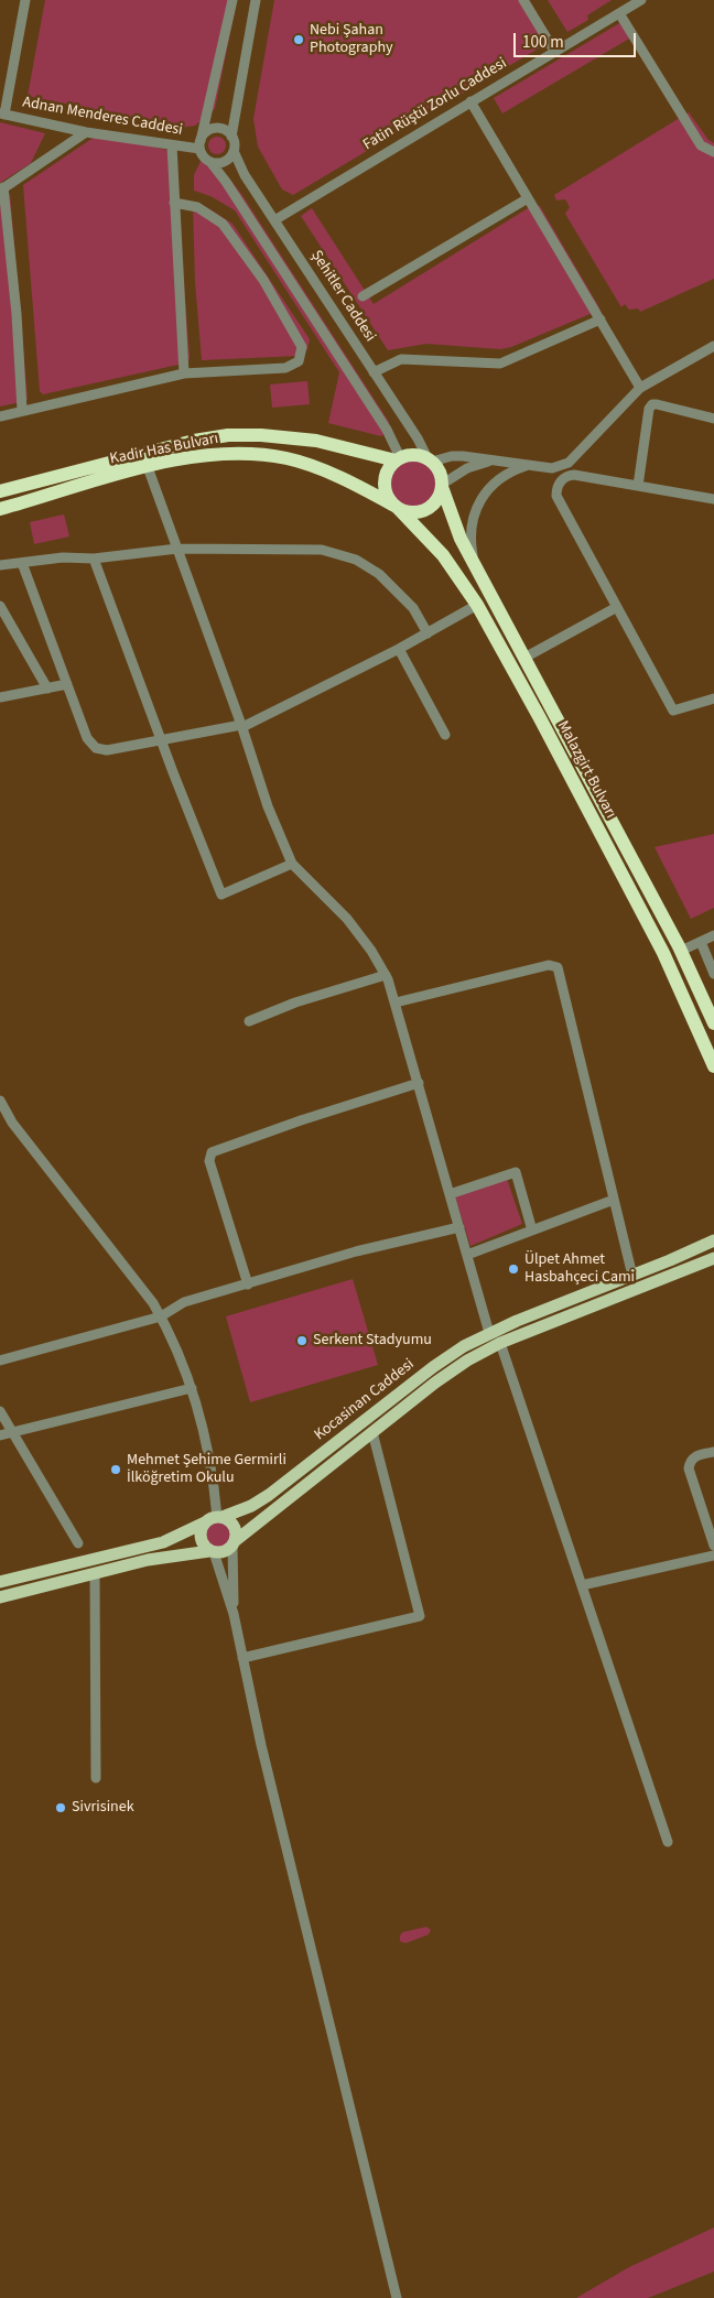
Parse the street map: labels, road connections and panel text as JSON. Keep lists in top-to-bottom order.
{
  "streets": {
    "highway": ["Kadir Has Bulvarı", "Malazgirt Bulvarı"],
    "main road": ["Kocasinan Caddesi"],
    "street": ["Fatin Rüştü Zorlu Caddesi", "Adnan Menderes Caddesi", "Şehitler Caddesi"]
  },
  "crossings": [
    ["Fatin Rüştü Zorlu Caddesi", "Şehitler Caddesi"],
    ["Adnan Menderes Caddesi", "Şehitler Caddesi"],
    ["Şehitler Caddesi", "Kadir Has Bulvarı"],
    ["Şehitler Caddesi", "Malazgirt Bulvarı"],
    ["Kadir Has Bulvarı", "Malazgirt Bulvarı"]
  ],
  "places": [
    "Nebi Şahan Photography",
    "Ülpet Ahmet Hasbahçeci Cami",
    "Serkent Stadyumu",
    "Mehmet Şehime Germirli İlköğretim Okulu",
    "Sivrisinek"
  ],
  "scale_bar": "100 m"
}
